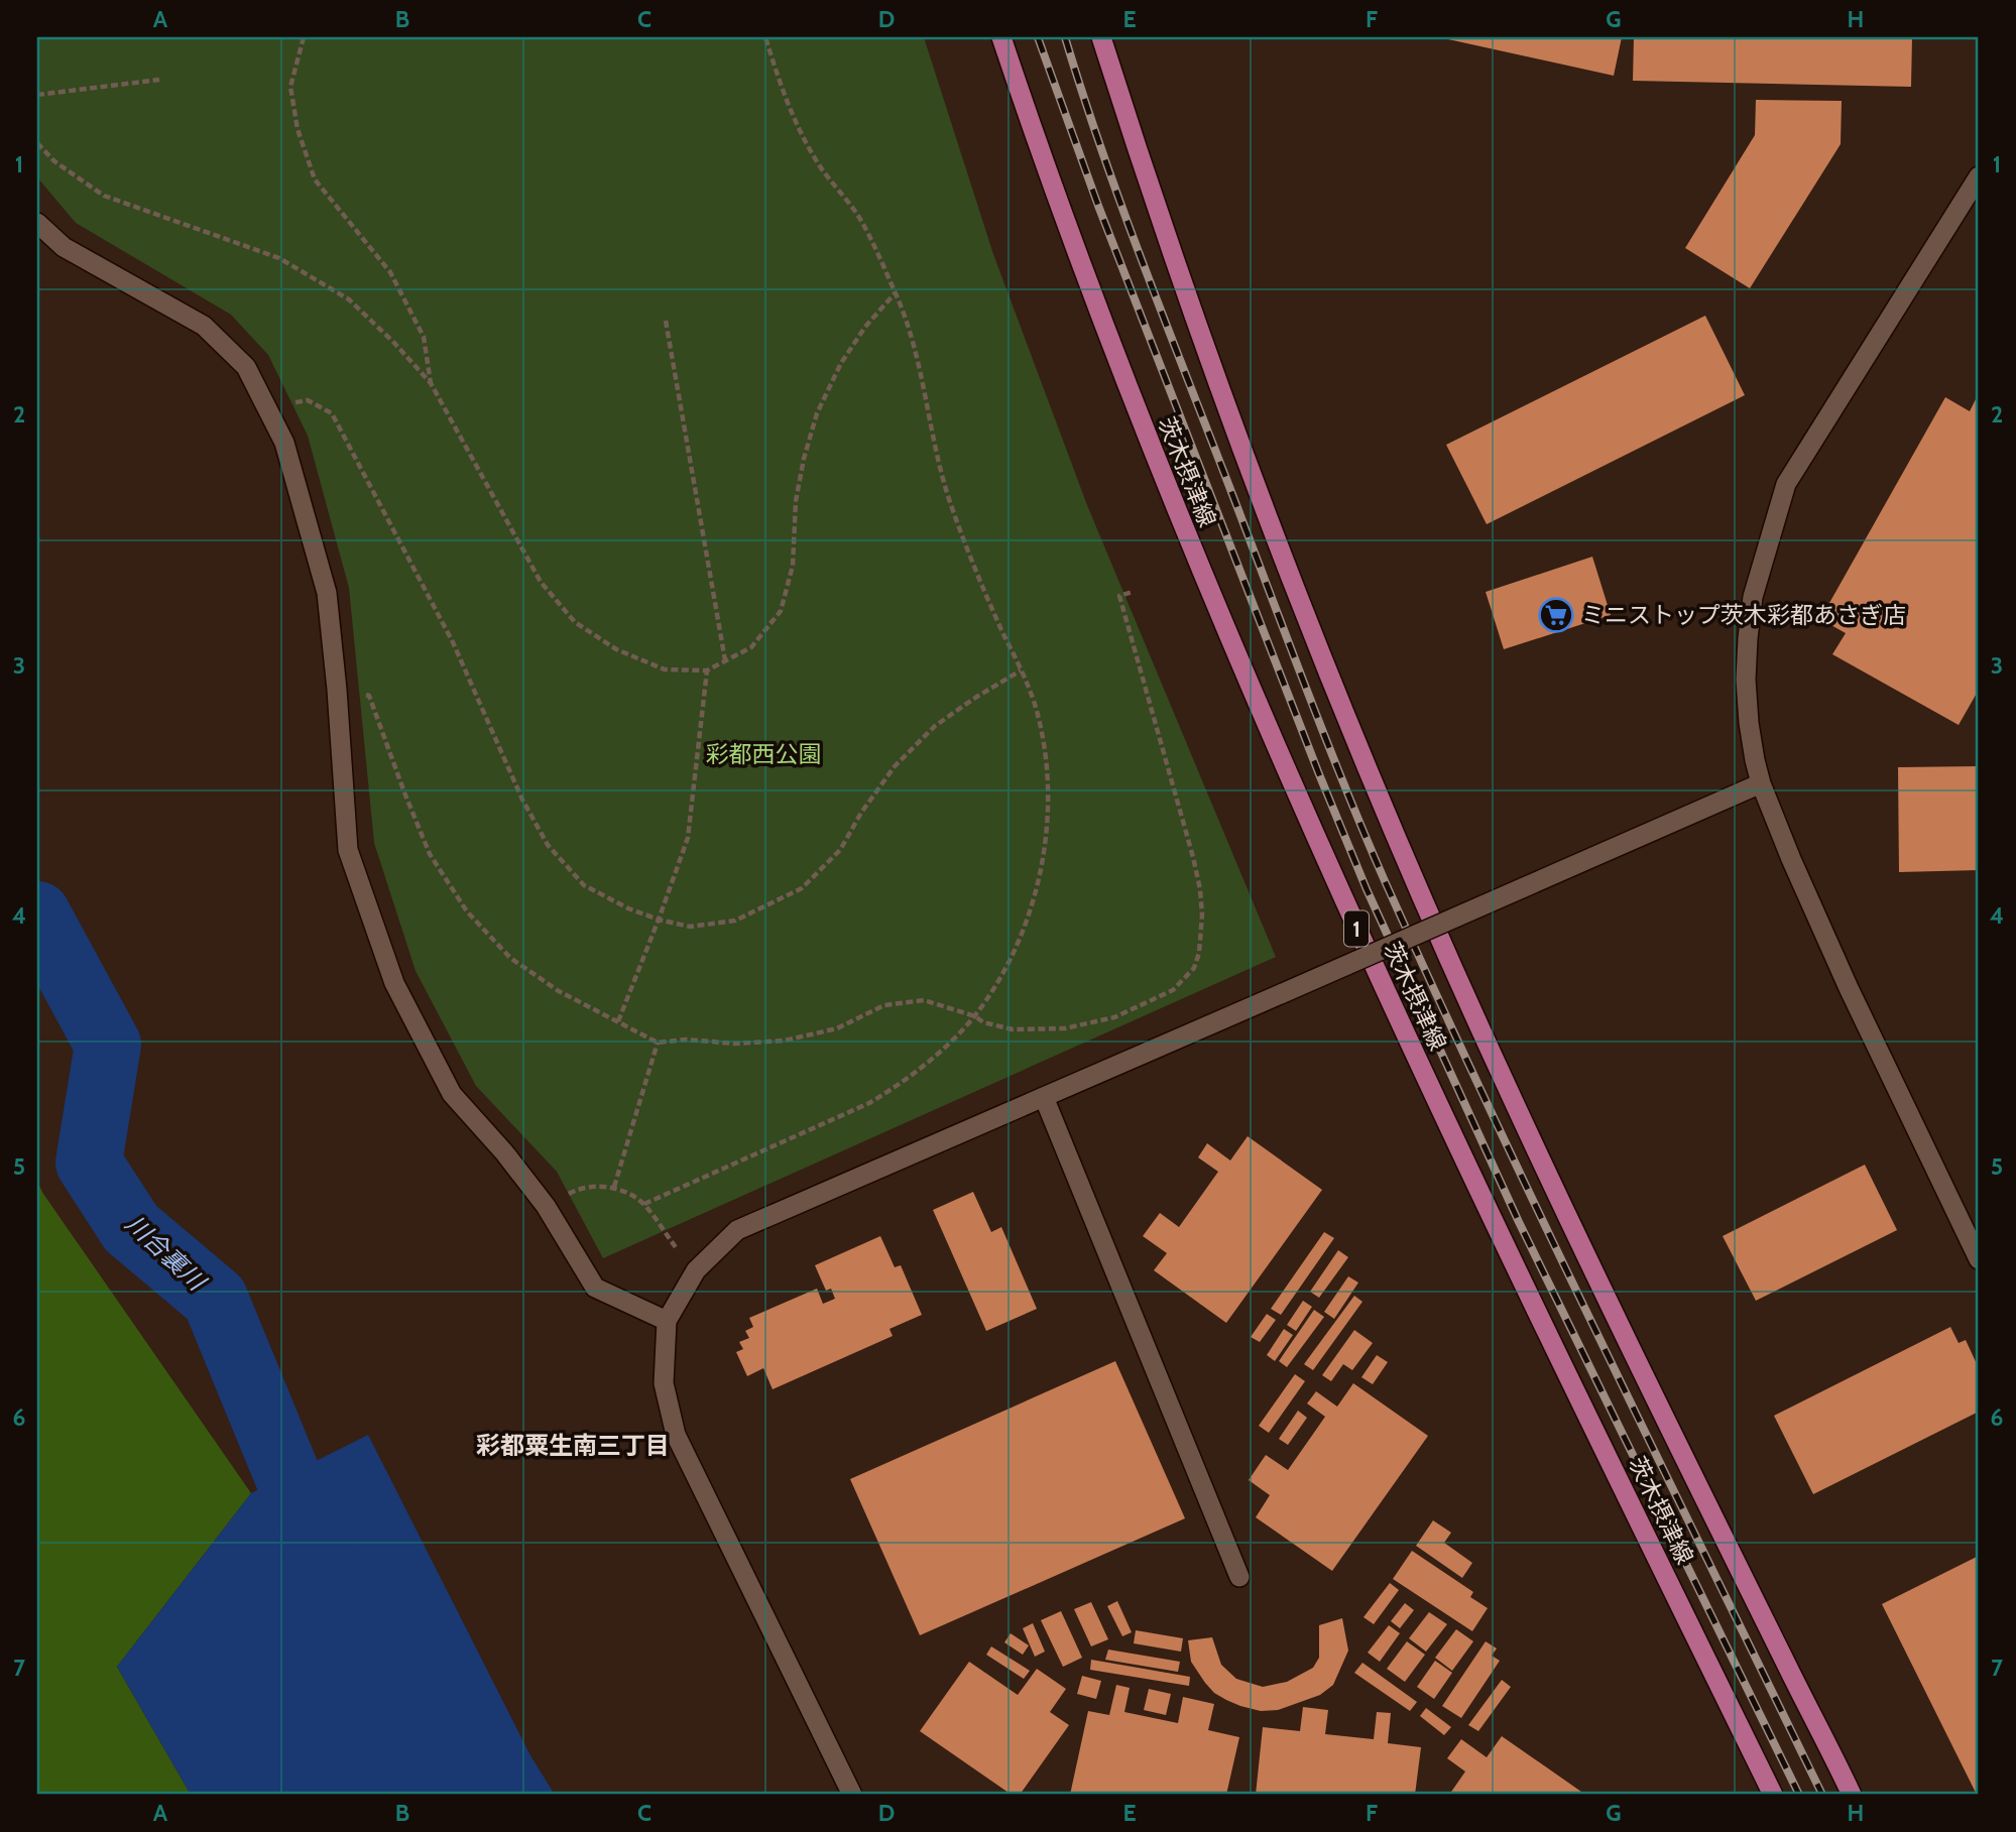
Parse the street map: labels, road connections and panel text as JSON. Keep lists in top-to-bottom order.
{
  "streets": {
    "main road": ["茨木摂津線", "1"]
  },
  "districts": ["彩都粟生南三丁目"],
  "water": ["川合裏川"],
  "parks": ["彩都西公園"],
  "places": {
    "supermarket": ["ミニストップ茨木彩都あさぎ店"]
  },
  "grid": {
    "columns": [
      "A",
      "B",
      "C",
      "D",
      "E",
      "F",
      "G",
      "H"
    ],
    "rows": [
      "1",
      "2",
      "3",
      "4",
      "5",
      "6",
      "7"
    ]
  }
}
